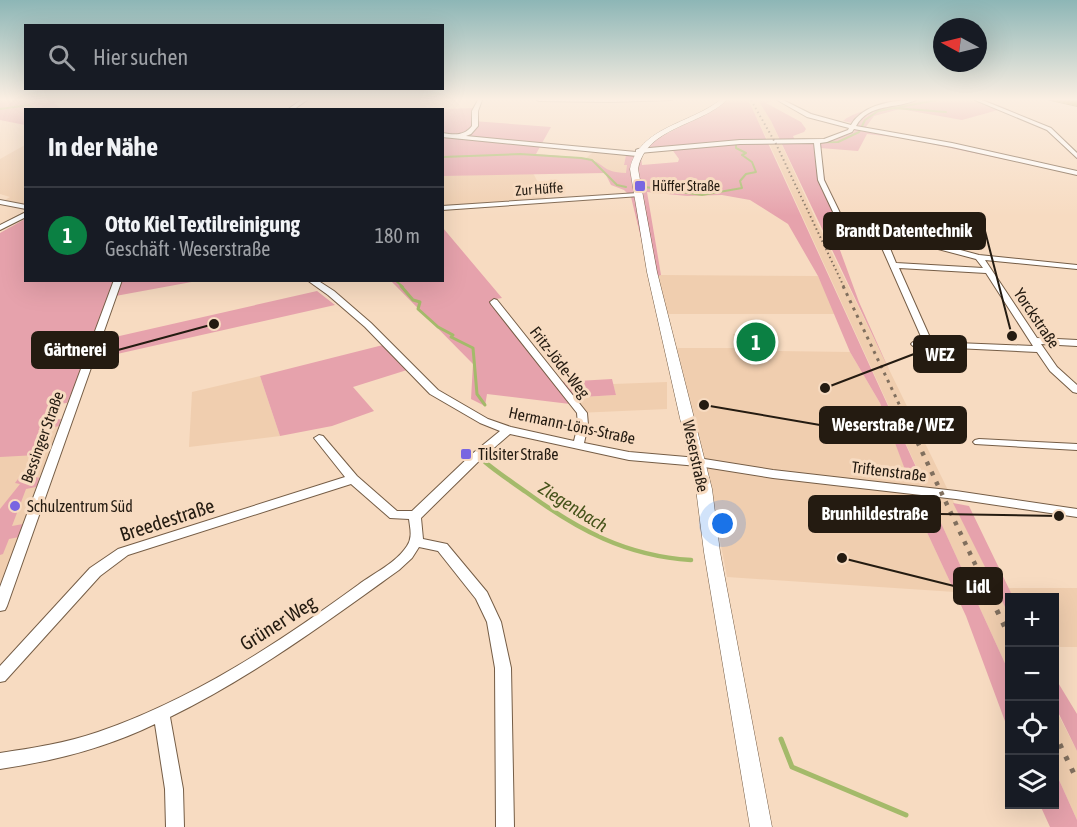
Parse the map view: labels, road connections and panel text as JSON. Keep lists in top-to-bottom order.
{
  "streets": {
    "street": [
      "Zur Hüffe",
      "Yorckstraße",
      "Fritz-Jöde-Weg",
      "Hermann-Löns-Straße",
      "Bessinger Straße",
      "Weserstraße",
      "Triftenstraße",
      "Breedestraße",
      "Grüner Weg"
    ]
  },
  "crossings": [
    ["Zur Hüffe", "Weserstraße"],
    ["Fritz-Jöde-Weg", "Hermann-Löns-Straße"],
    ["Hermann-Löns-Straße", "Weserstraße"],
    ["Hermann-Löns-Straße", "Triftenstraße"],
    ["Weserstraße", "Triftenstraße"]
  ],
  "water": ["Ziegenbach"],
  "places": {
    "transit": ["Hüffer Straße", "Tilsiter Straße"],
    "other": [
      "Gärtnerei",
      "Brandt Datentechnik",
      "WEZ",
      "Weserstraße / WEZ",
      "Schulzentrum Süd",
      "Brunhildestraße",
      "Lidl"
    ]
  },
  "north": "left",
  "page": {
    "search": "Hier suchen",
    "heading": "In der Nähe",
    "list": [
      {
        "mark": "1",
        "name": "Otto Kiel Textilreinigung",
        "note": "Geschäft · Weserstraße",
        "value": "180 m"
      }
    ],
    "pins": "1",
    "map_buttons": ["+", "−"]
  }
}
